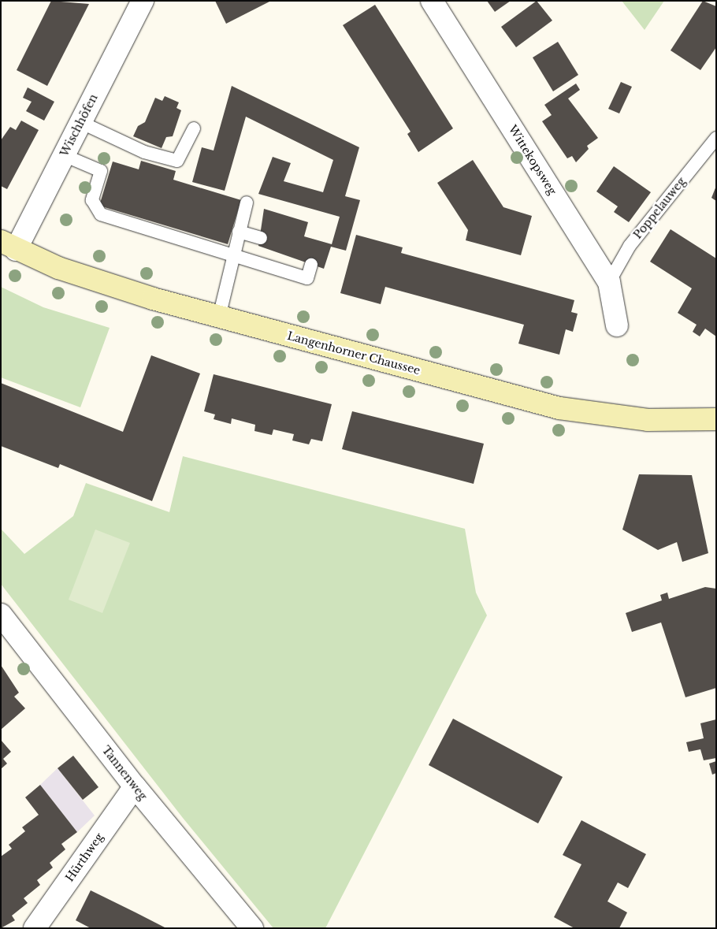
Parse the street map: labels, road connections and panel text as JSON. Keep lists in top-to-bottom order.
{
  "streets": {
    "main road": ["Langenhorner Chaussee"],
    "street": [
      "Wischhöfen",
      "Wittekopsweg",
      "Tannenweg",
      "Hürthweg"
    ],
    "lane": ["Poppelauweg"]
  },
  "crossings": [
    ["Wischhöfen", "Langenhorner Chaussee"],
    ["Wittekopsweg", "Poppelauweg"],
    ["Tannenweg", "Hürthweg"]
  ]
}
